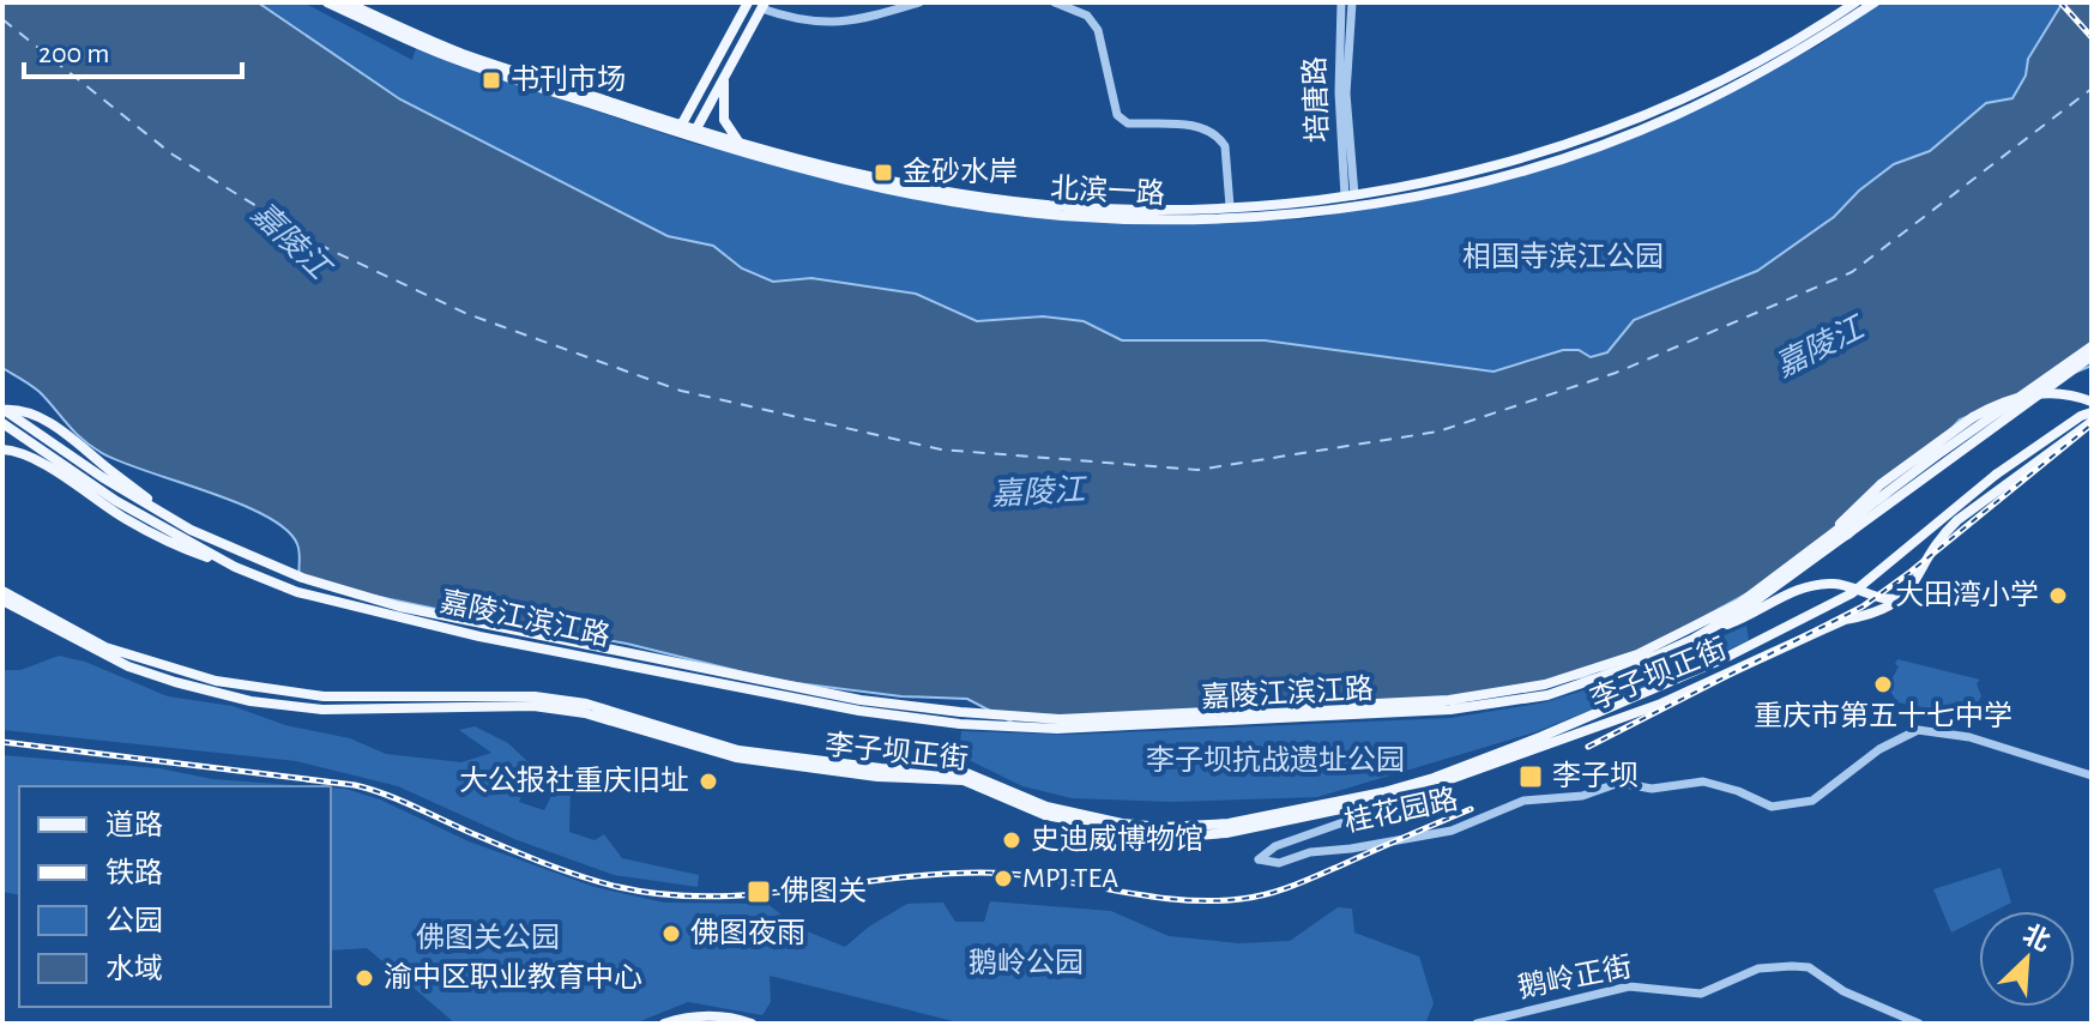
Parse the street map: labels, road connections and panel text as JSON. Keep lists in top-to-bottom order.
{
  "streets": {
    "main road": ["北滨一路", "嘉陵江滨江路", "李子坝正街"],
    "street": ["培唐路", "桂花园路", "鹅岭正街"]
  },
  "crossings": [
    ["培唐路", "北滨一路"],
    ["李子坝正街", "桂花园路"]
  ],
  "water": ["嘉陵江"],
  "parks": [
    "相国寺滨江公园",
    "李子坝抗战遗址公园",
    "佛图关公园",
    "鹅岭公园"
  ],
  "places": {
    "transit": [
      "书刊市场",
      "金砂水岸",
      "李子坝",
      "佛图关"
    ],
    "other": [
      "大田湾小学",
      "重庆市第五十七中学",
      "大公报社重庆旧址",
      "史迪威博物馆",
      "MPJ TEA",
      "佛图夜雨",
      "渝中区职业教育中心"
    ]
  },
  "legend": [
    "道路",
    "铁路",
    "公园",
    "水域"
  ],
  "scale_bar": "200 m",
  "north": "top right"
}
